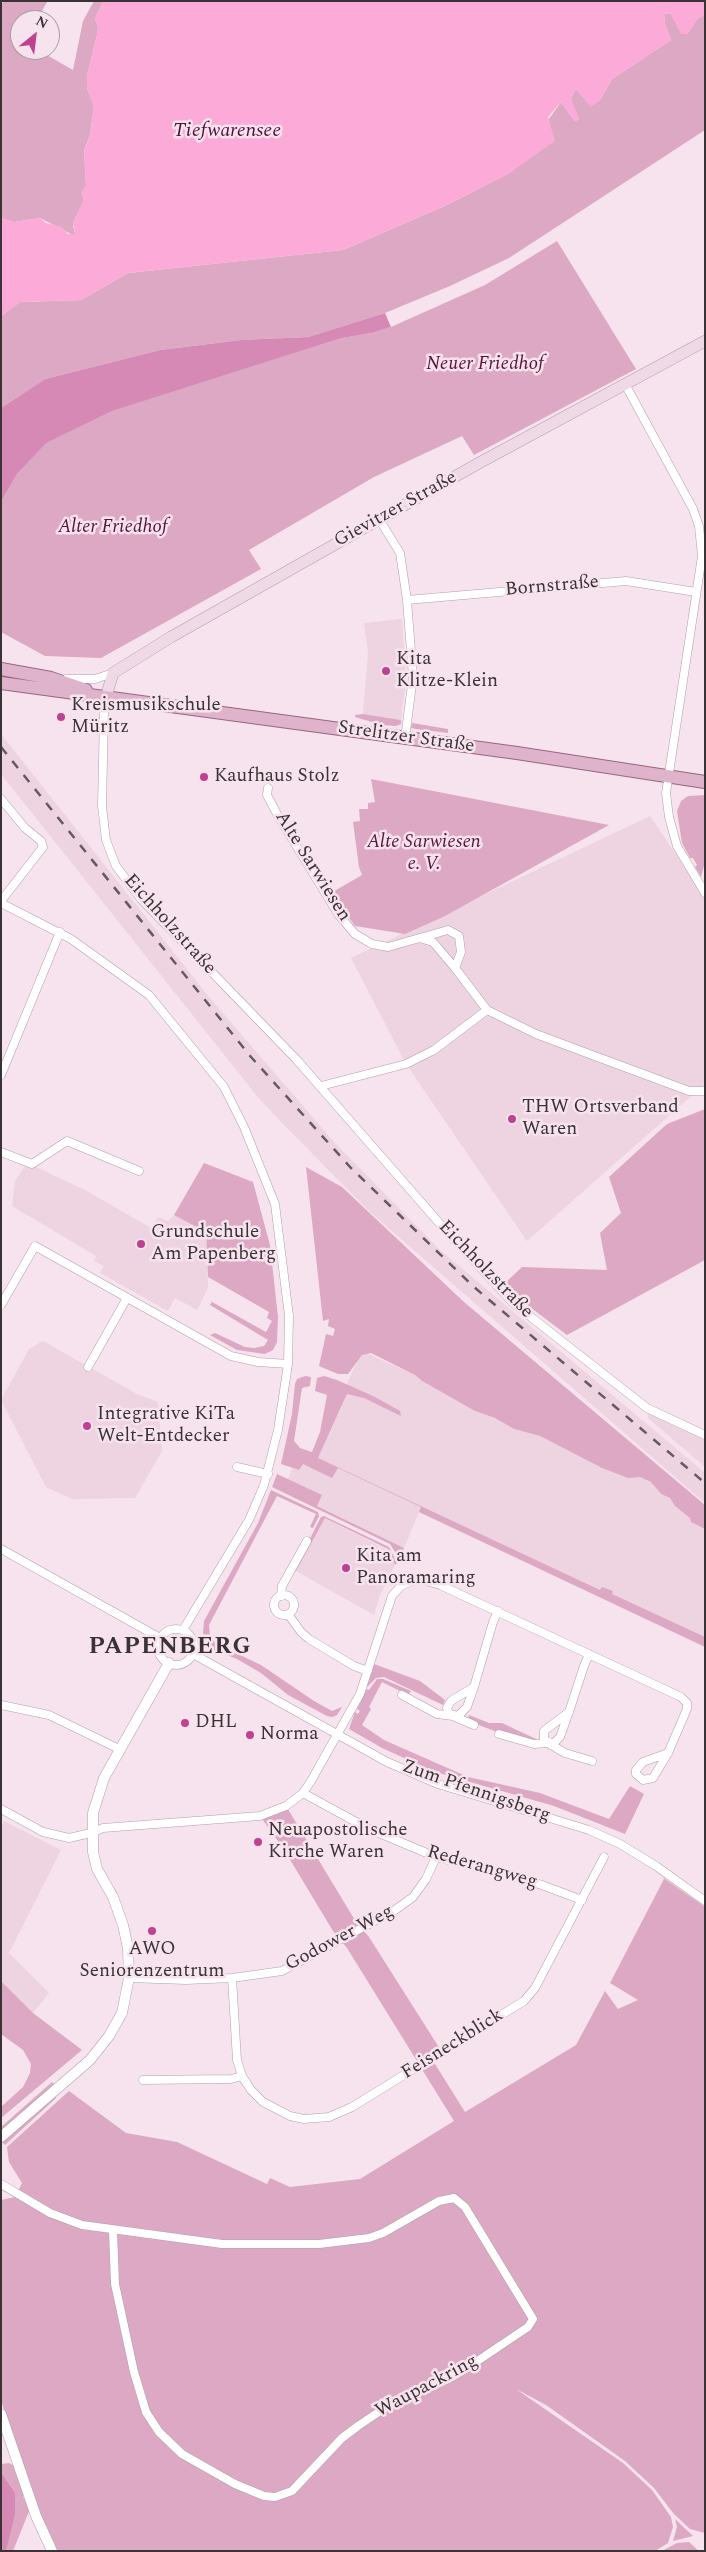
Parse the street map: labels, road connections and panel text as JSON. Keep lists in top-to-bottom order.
{
  "streets": {
    "main road": ["Gievitzer Straße", "Strelitzer Straße"],
    "street": [
      "Bornstraße",
      "Alte Sarwiesen",
      "Eichholzstraße",
      "Zum Pfennigsberg",
      "Rederangweg",
      "Godower Weg",
      "Feisneckblick",
      "Waupackring"
    ]
  },
  "crossings": [
    ["Strelitzer Straße", "Eichholzstraße"],
    ["Rederangweg", "Godower Weg"],
    ["Rederangweg", "Feisneckblick"],
    ["Godower Weg", "Feisneckblick"]
  ],
  "districts": ["PAPENBERG"],
  "water": ["Tiefwarensee"],
  "parks": ["Neuer Friedhof", "Alter Friedhof", "Alte Sarwiesen e. V."],
  "places": [
    "Kita Klitze-Klein",
    "Kreismusikschule Müritz",
    "Kaufhaus Stolz",
    "THW Ortsverband Waren",
    "Grundschule Am Papenberg",
    "Integrative KiTa Welt-Entdecker",
    "Kita am Panoramaring",
    "DHL",
    "Norma",
    "Neuapostolische Kirche Waren",
    "AWO Seniorenzentrum"
  ],
  "north": "top right"
}
